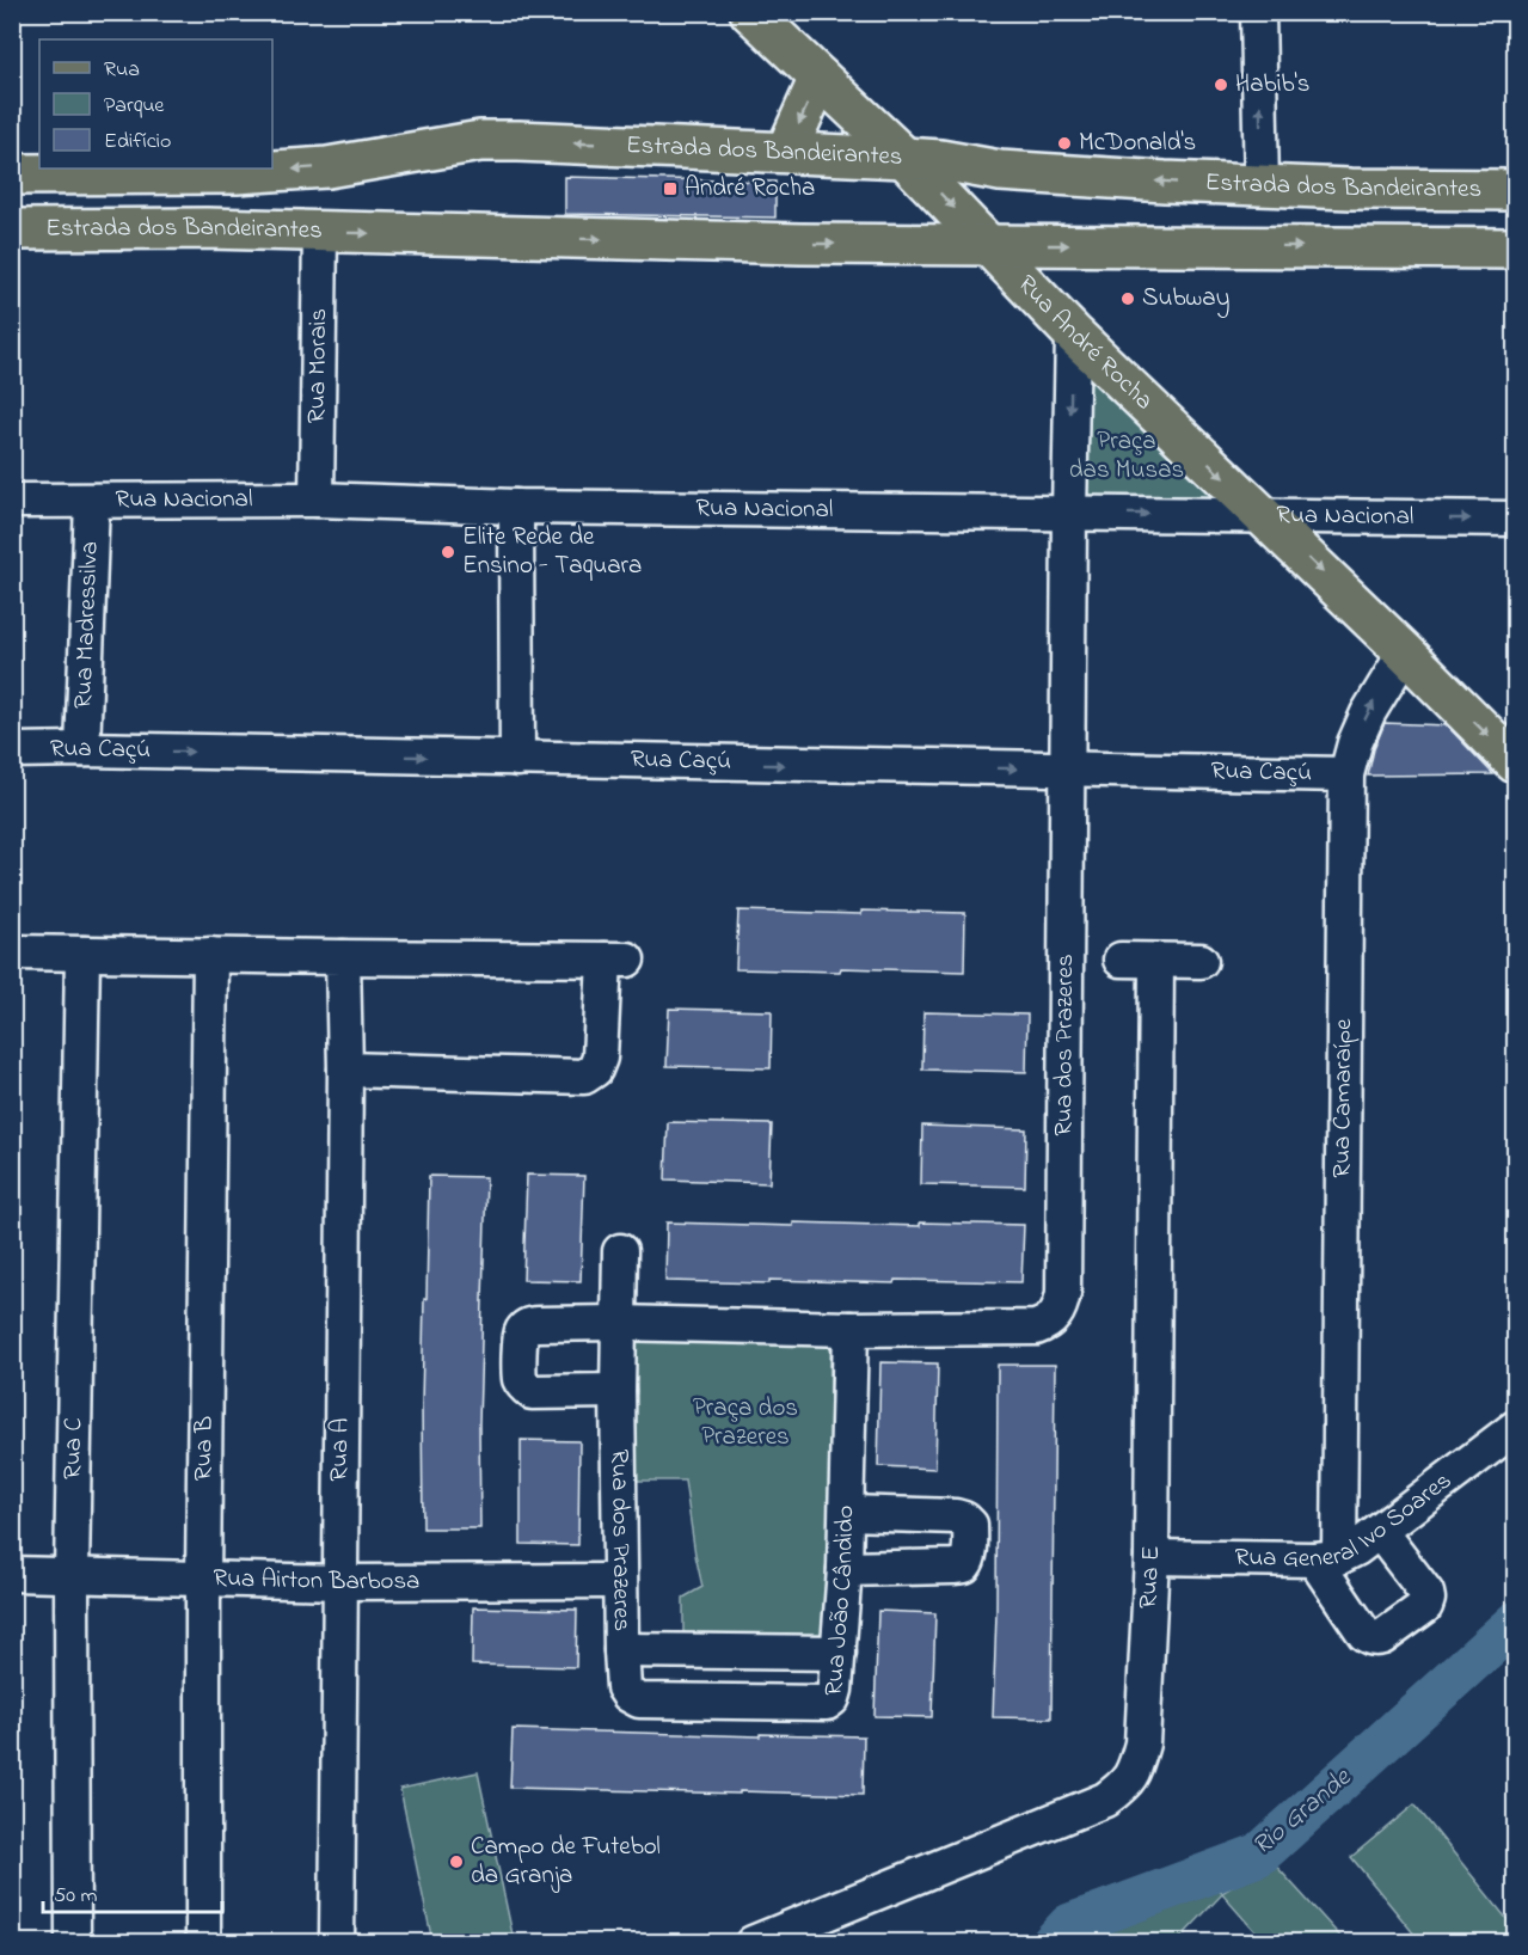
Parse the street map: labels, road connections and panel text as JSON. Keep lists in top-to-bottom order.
{
  "streets": {
    "main road": ["Estrada dos Bandeirantes", "Rua André Rocha"],
    "street": [
      "Rua Morais",
      "Rua Nacional",
      "Rua Madressilva",
      "Rua Caçú",
      "Rua dos Prazeres",
      "Rua Camaraípe",
      "Rua C",
      "Rua B",
      "Rua A",
      "Rua General Ivo Soares",
      "Rua E",
      "Rua Airton Barbosa",
      "Rua João Cândido"
    ]
  },
  "crossings": [
    ["Estrada dos Bandeirantes", "Rua André Rocha"],
    ["Estrada dos Bandeirantes", "Rua Morais"],
    ["Rua André Rocha", "Rua Nacional"],
    ["Rua André Rocha", "Rua dos Prazeres"],
    ["Rua André Rocha", "Rua Camaraípe"],
    ["Rua Morais", "Rua Nacional"],
    ["Rua Nacional", "Rua Madressilva"],
    ["Rua Nacional", "Rua dos Prazeres"],
    ["Rua Madressilva", "Rua Caçú"],
    ["Rua Caçú", "Rua dos Prazeres"],
    ["Rua Caçú", "Rua Camaraípe"],
    ["Rua dos Prazeres", "Rua Airton Barbosa"],
    ["Rua dos Prazeres", "Rua João Cândido"],
    ["Rua Camaraípe", "Rua General Ivo Soares"],
    ["Rua C", "Rua Airton Barbosa"],
    ["Rua B", "Rua Airton Barbosa"],
    ["Rua A", "Rua Airton Barbosa"],
    ["Rua General Ivo Soares", "Rua E"]
  ],
  "one_way": ["Rua André Rocha", "Rua Caçú"],
  "water": ["Rio Grande"],
  "parks": ["Praça das Musas", "Praça dos Prazeres"],
  "places": {
    "other": [
      "Habib's",
      "McDonald's",
      "Subway",
      "Elite Rede de Ensino - Taquara",
      "Campo de Futebol da Granja"
    ],
    "transit": ["André Rocha"]
  },
  "legend": ["Rua", "Parque", "Edifício"],
  "scale_bar": "50 m"
}
